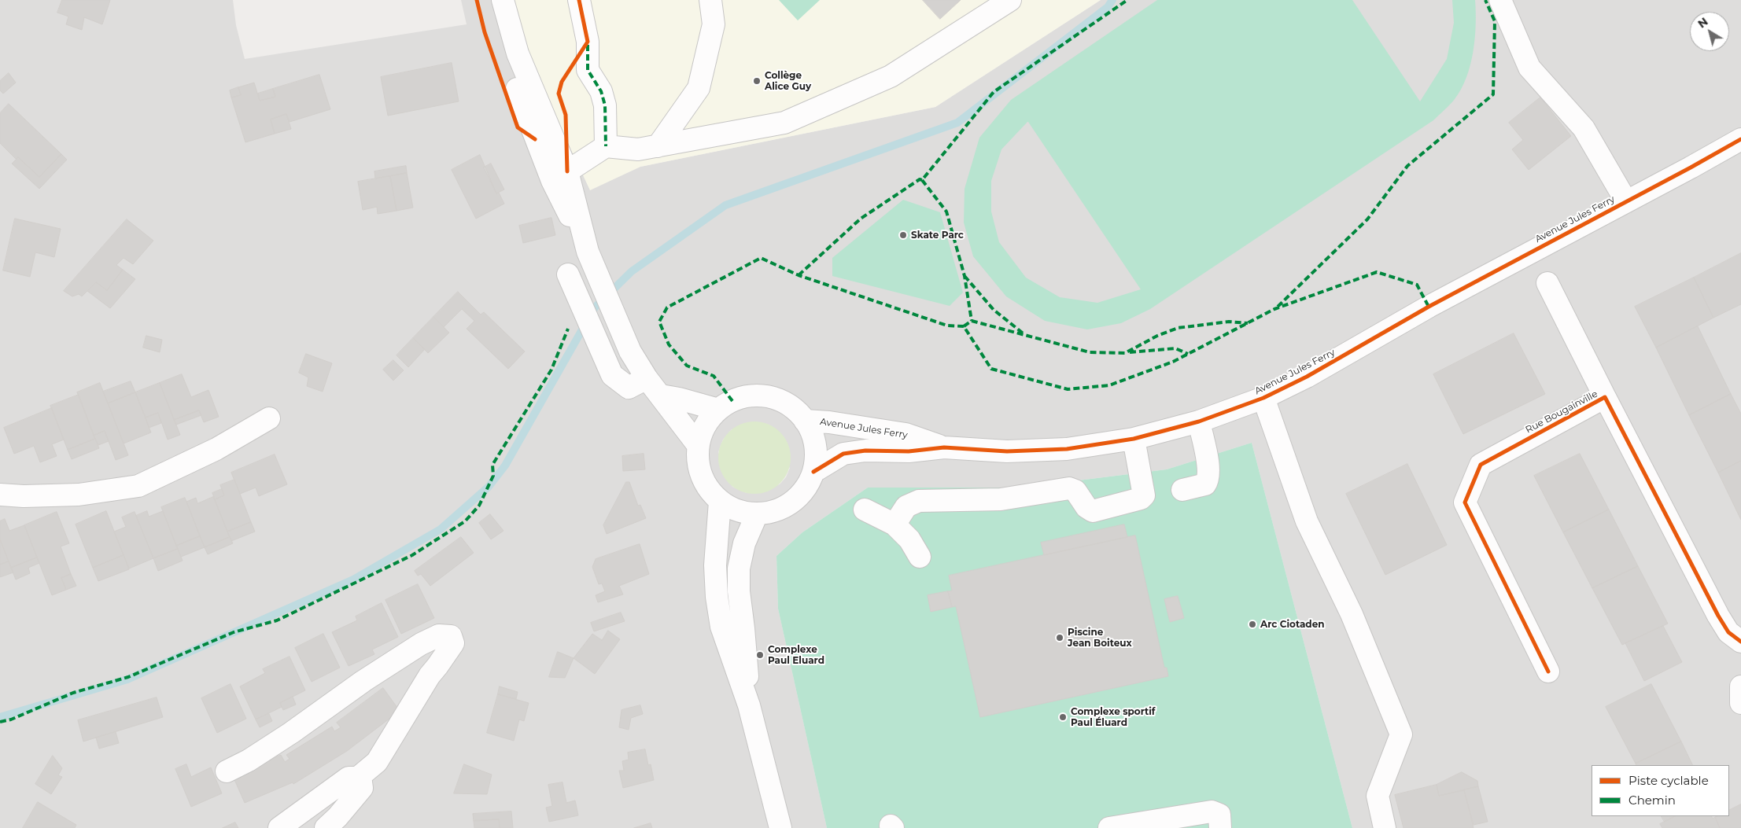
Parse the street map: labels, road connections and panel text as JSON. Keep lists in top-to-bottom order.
{
  "streets": {
    "street": ["Avenue Jules Ferry", "Rue Bougainville"]
  },
  "places": [
    "Collège Alice Guy",
    "Skate Parc",
    "Arc Ciotaden",
    "Piscine Jean Boiteux",
    "Complexe Paul Eluard",
    "Complexe sportif Paul Éluard"
  ],
  "legend": ["Piste cyclable", "Chemin"],
  "north": "top left"
}
